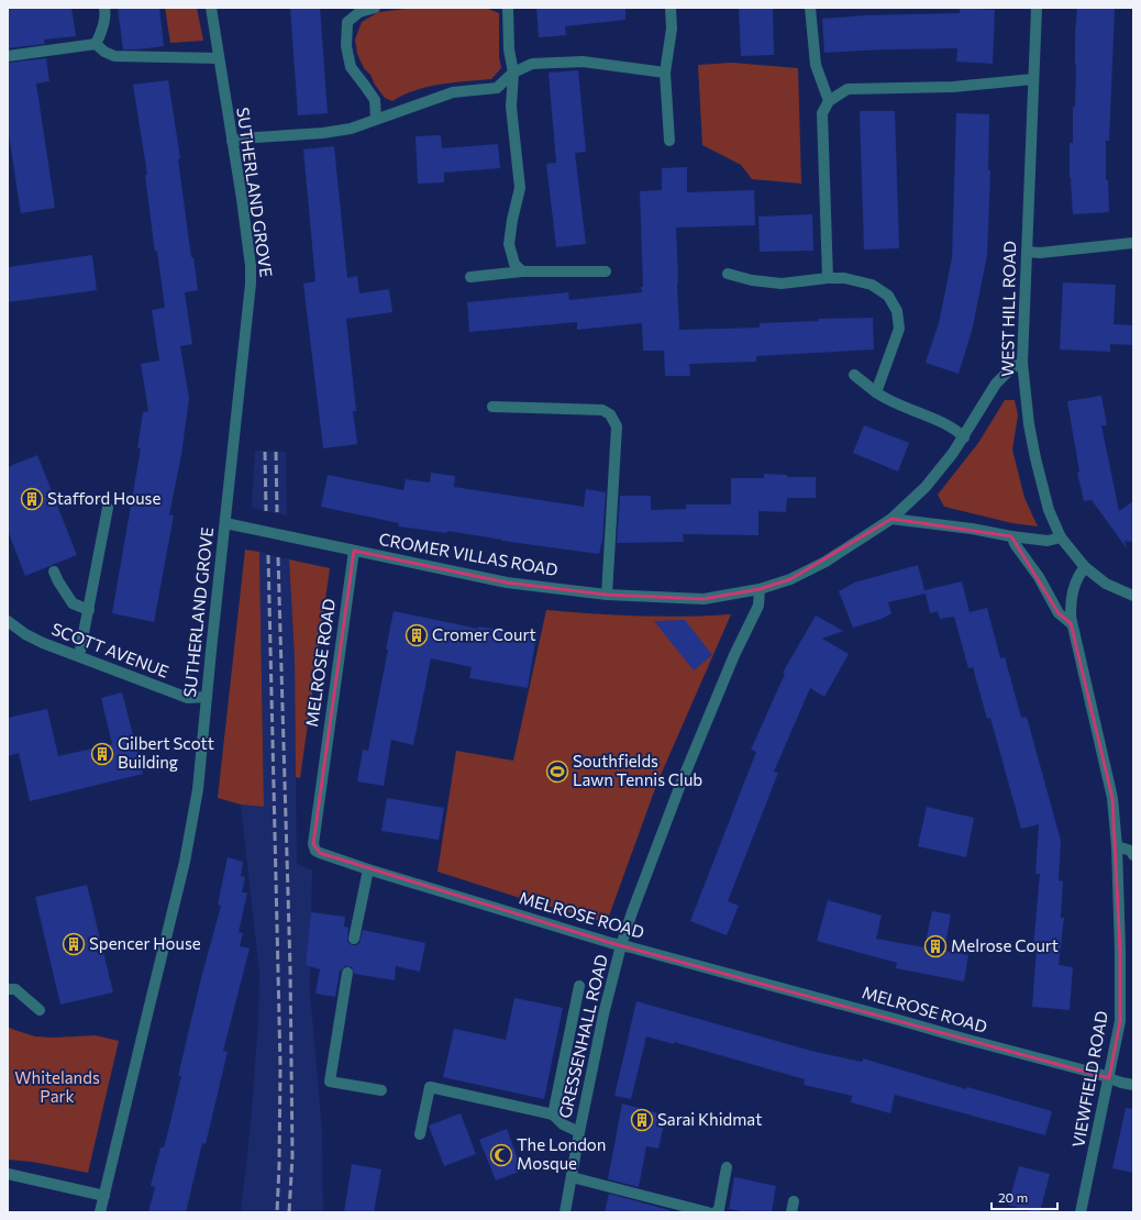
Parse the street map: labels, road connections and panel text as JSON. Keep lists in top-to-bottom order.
{
  "streets": {
    "street": [
      "SUTHERLAND GROVE",
      "WEST HILL ROAD",
      "CROMER VILLAS ROAD",
      "SCOTT AVENUE",
      "MELROSE ROAD",
      "GRESSENHALL ROAD",
      "VIEWFIELD ROAD"
    ]
  },
  "crossings": [
    ["SUTHERLAND GROVE", "CROMER VILLAS ROAD"],
    ["SUTHERLAND GROVE", "SCOTT AVENUE"],
    ["WEST HILL ROAD", "VIEWFIELD ROAD"],
    ["CROMER VILLAS ROAD", "MELROSE ROAD"],
    ["CROMER VILLAS ROAD", "GRESSENHALL ROAD"],
    ["MELROSE ROAD", "GRESSENHALL ROAD"],
    ["MELROSE ROAD", "VIEWFIELD ROAD"]
  ],
  "parks": ["Whitelands Park"],
  "places": {
    "building": [
      "Stafford House",
      "Cromer Court",
      "Gilbert Scott Building",
      "Spencer House",
      "Melrose Court",
      "Sarai Khidmat"
    ],
    "sports": ["Southfields Lawn Tennis Club"],
    "mosque": ["The London Mosque"]
  },
  "scale_bar": "20 m"
}
